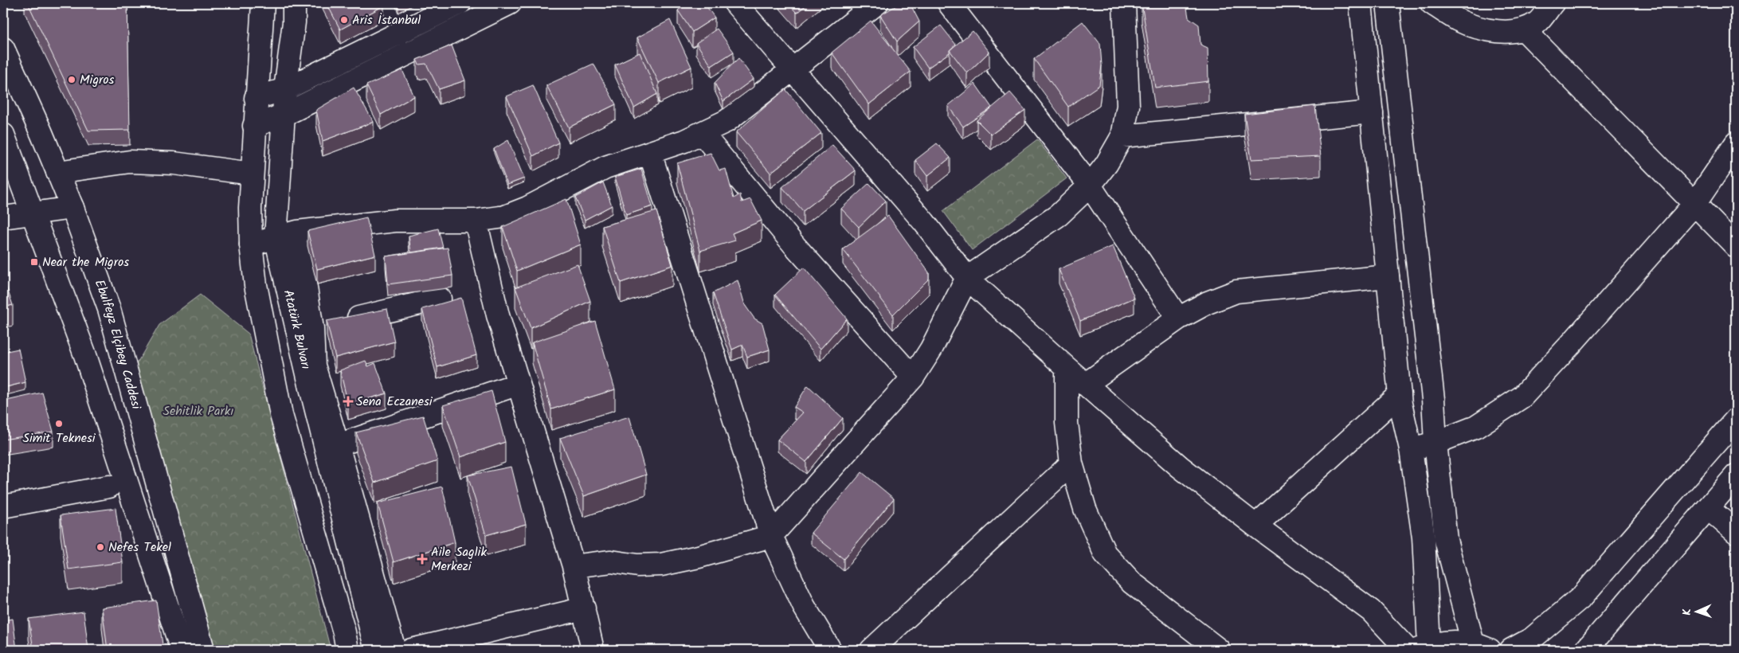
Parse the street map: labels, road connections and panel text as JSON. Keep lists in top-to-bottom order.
{
  "streets": {
    "street": ["Atatürk Bulvarı", "Ebulfeyz Elçibey Caddesi"]
  },
  "parks": ["Sehitlik Parkı"],
  "places": {
    "other": [
      "Aris İstanbul",
      "Migros",
      "Simit Teknesi",
      "Nefes Tekel"
    ],
    "transit": ["Near the Migros"],
    "health": ["Sena Eczanesi", "Aile Saglik Merkezi"]
  },
  "north": "left"
}
